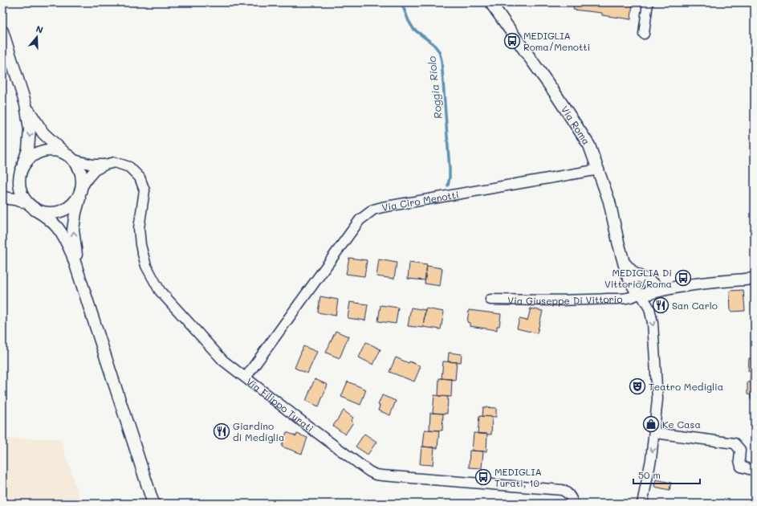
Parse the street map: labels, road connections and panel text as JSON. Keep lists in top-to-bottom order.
{
  "streets": {
    "street": [
      "Via Roma",
      "Via Ciro Menotti",
      "Via Giuseppe Di Vittorio",
      "Via Filippo Turati"
    ]
  },
  "crossings": [
    ["Via Roma", "Via Ciro Menotti"],
    ["Via Roma", "Via Giuseppe Di Vittorio"],
    ["Via Ciro Menotti", "Via Filippo Turati"]
  ],
  "one_way": ["Via Roma"],
  "water": ["Roggia Riolo"],
  "places": {
    "bus stop": ["MEDIGLIA Roma/Menotti", "MEDIGLIA Di Vittorio/Roma", "MEDIGLIA Turati, 10"],
    "restaurant": ["San Carlo", "Giardino di Mediglia"],
    "theatre": ["Teatro Mediglia"],
    "shop": ["Ke Casa"]
  },
  "scale_bar": "50 m",
  "north": "top"
}
